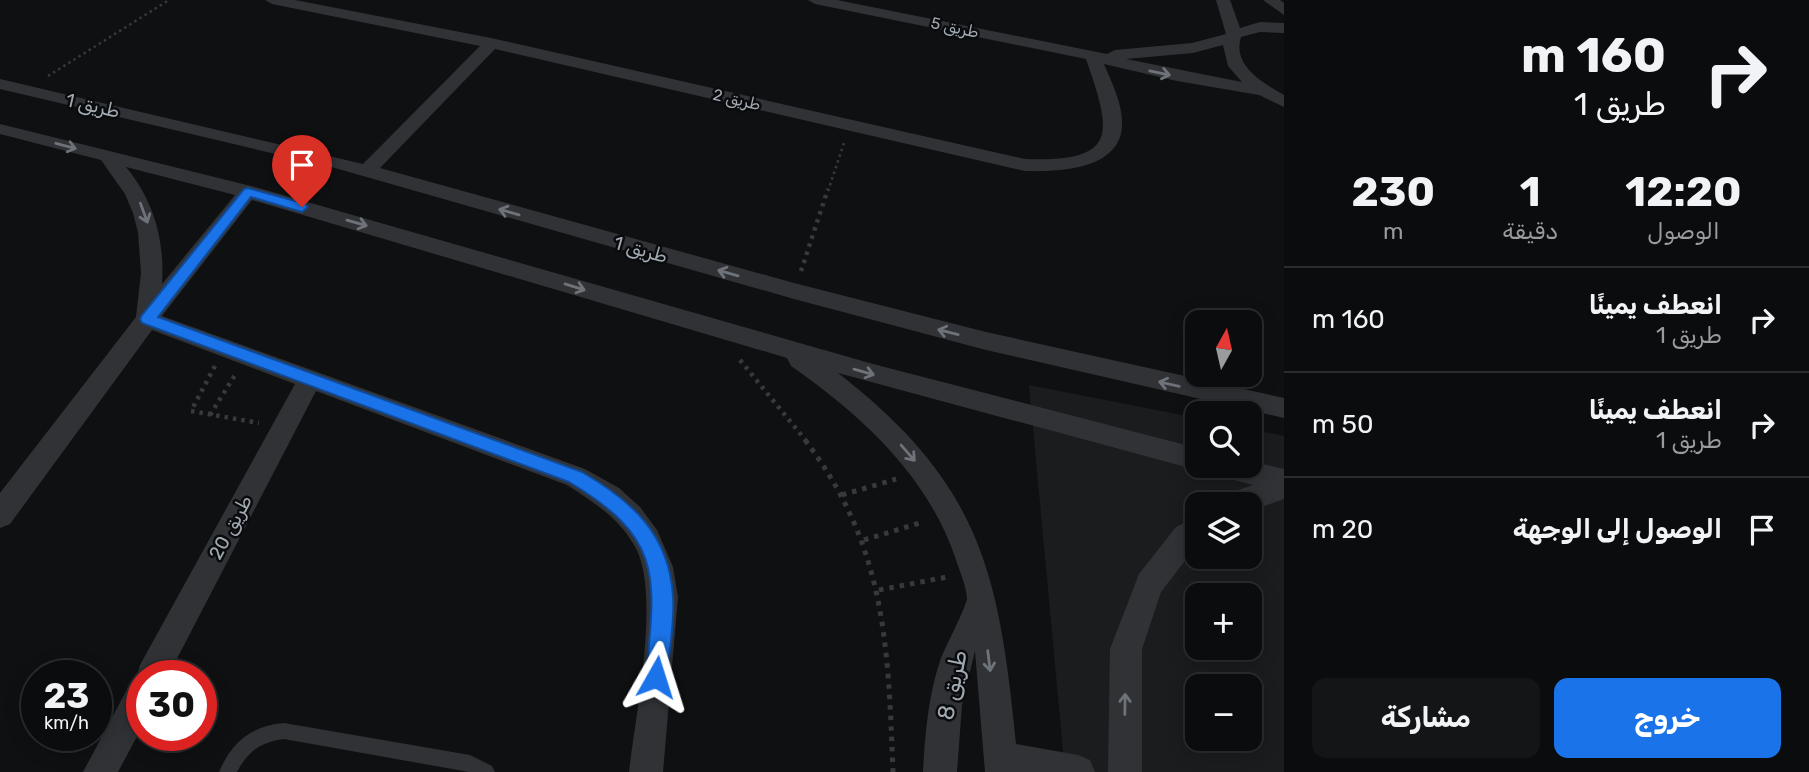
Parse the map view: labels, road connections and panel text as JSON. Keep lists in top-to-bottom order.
{
  "streets": {
    "street": [
      "طريق 5",
      "طريق 2",
      "طريق 1",
      "طريق 20",
      "طريق 8"
    ]
  },
  "crossings": [
    ["طريق 5", "طريق 2"]
  ],
  "north": "top",
  "page": {
    "turn": ["160 m", "طريق 1"],
    "eta": [
      "12:20",
      "الوصول",
      "1",
      "دقيقة",
      "230",
      "m"
    ],
    "list": [
      {
        "name": "انعطف يمينًا",
        "note": "طريق 1",
        "value": "160 m"
      },
      {
        "name": "انعطف يمينًا",
        "note": "طريق 1",
        "value": "50 m"
      },
      {
        "name": "الوصول إلى الوجهة",
        "value": "20 m"
      }
    ],
    "map_buttons": ["+", "−"],
    "speed": "23 km/h",
    "limit": "30",
    "buttons": ["خروج", "مشاركة"]
  }
}
